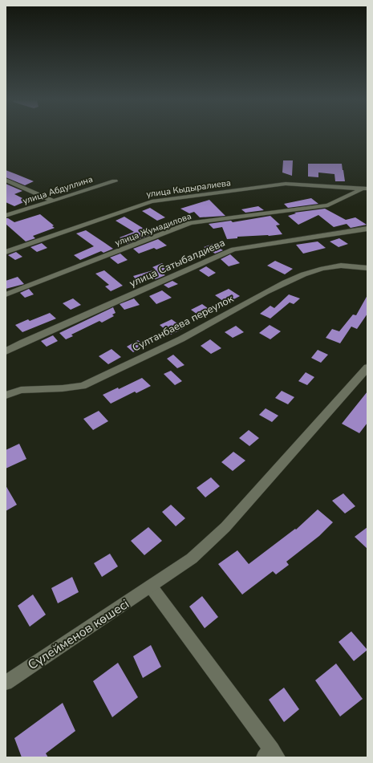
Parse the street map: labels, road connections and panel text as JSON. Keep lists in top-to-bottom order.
{
  "streets": {
    "street": [
      "улица Кыдыралиева",
      "улица Абдуллина",
      "улица Жумадилова",
      "улица Сатыбалдиева",
      "Султанбаева переулок",
      "Сүлейменов көшесі"
    ]
  },
  "crossings": [
    ["улица Кыдыралиева", "улица Жумадилова"]
  ]
}
